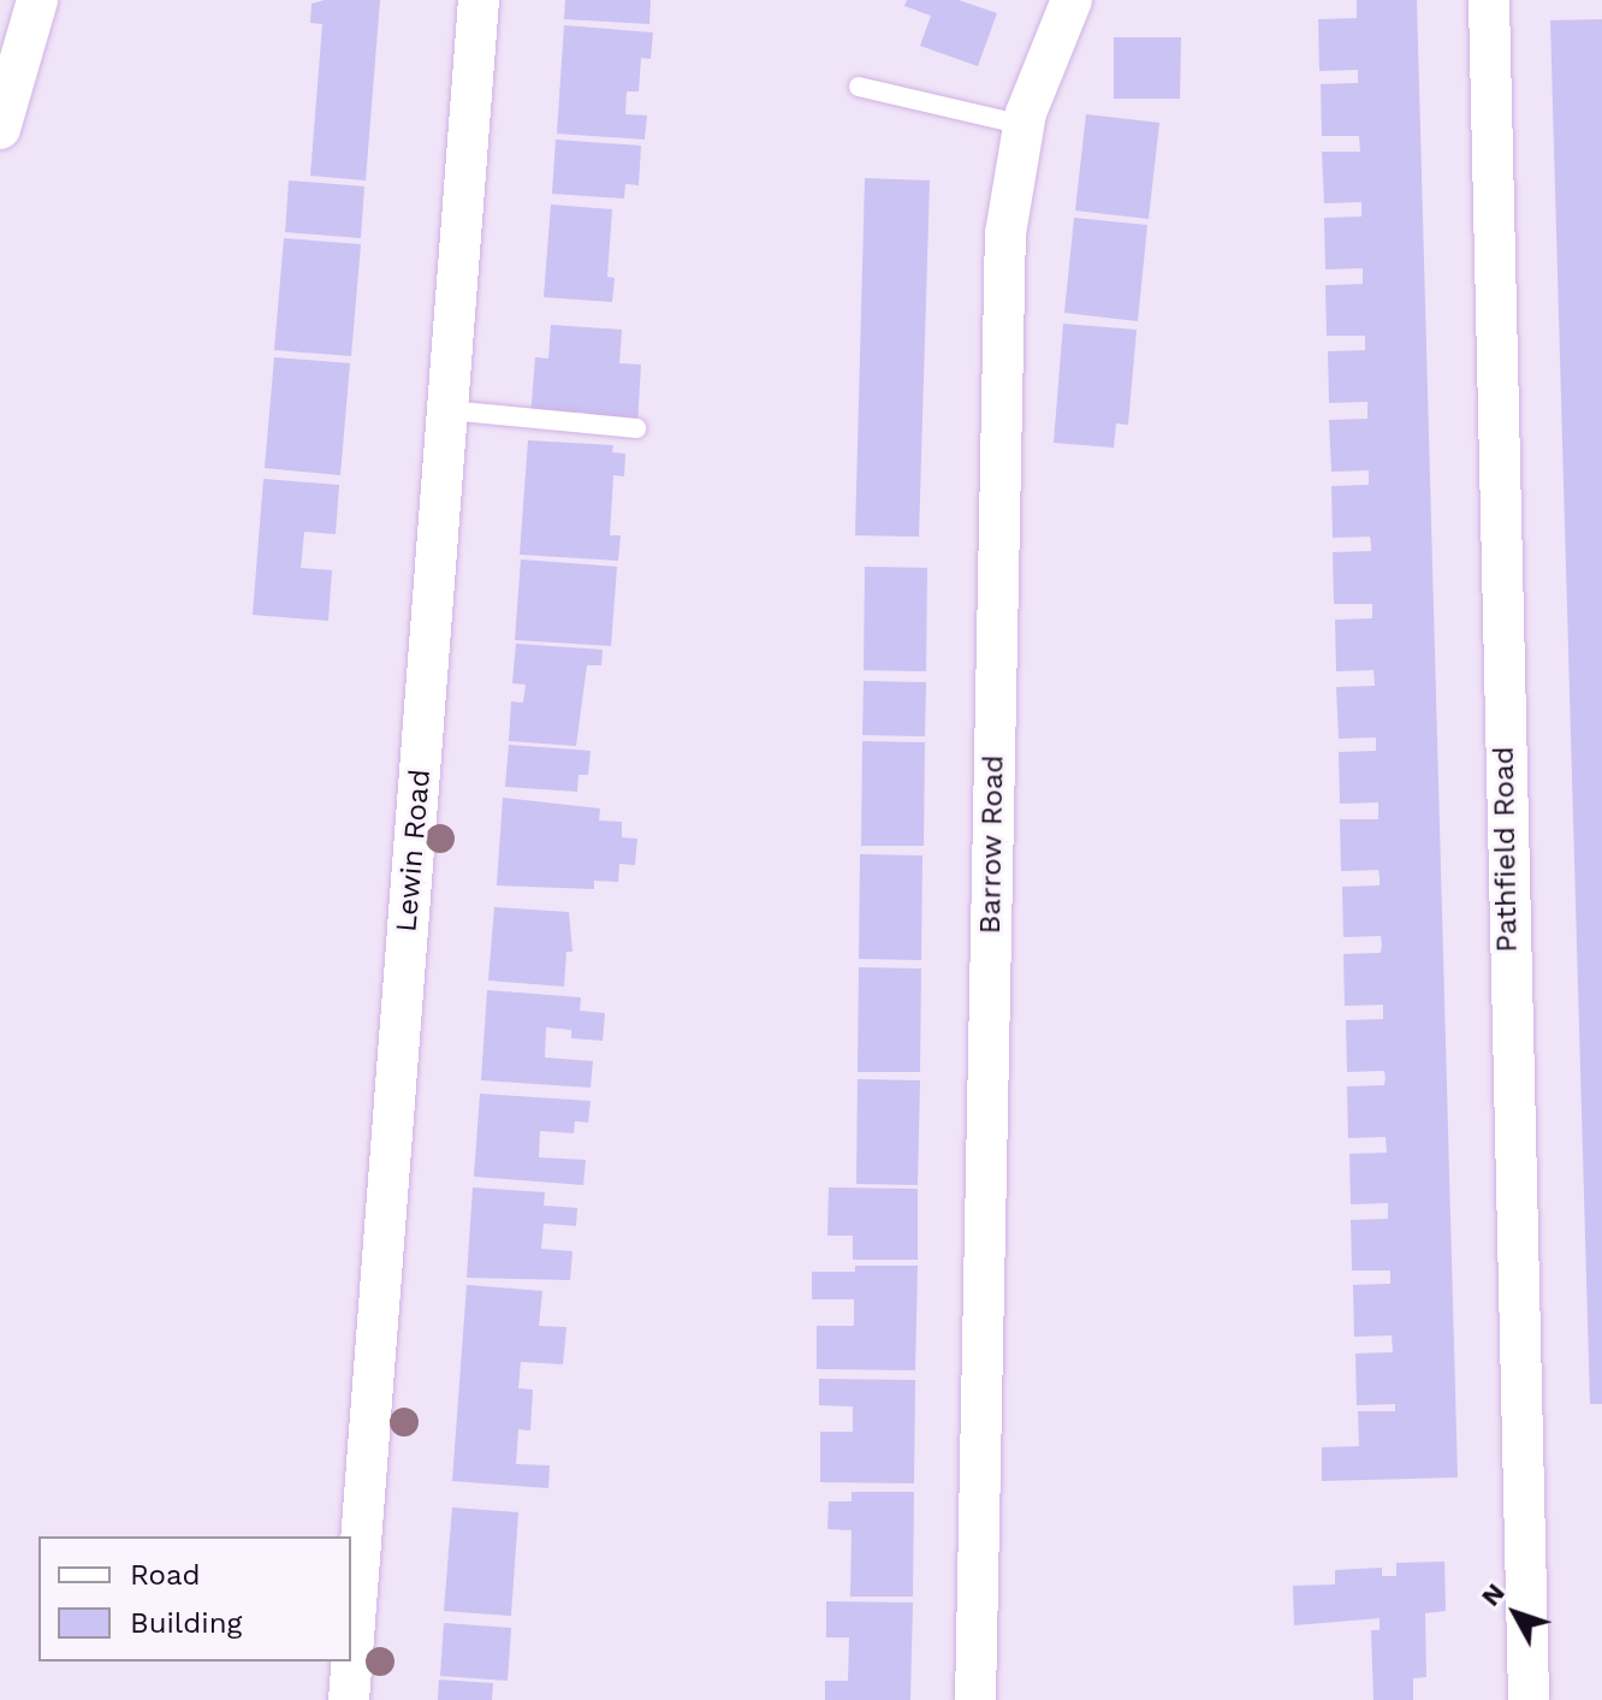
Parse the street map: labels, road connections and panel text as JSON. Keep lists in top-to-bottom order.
{
  "streets": {
    "street": ["Barrow Road", "Pathfield Road", "Lewin Road"]
  },
  "legend": ["Road", "Building"],
  "north": "top left"
}
